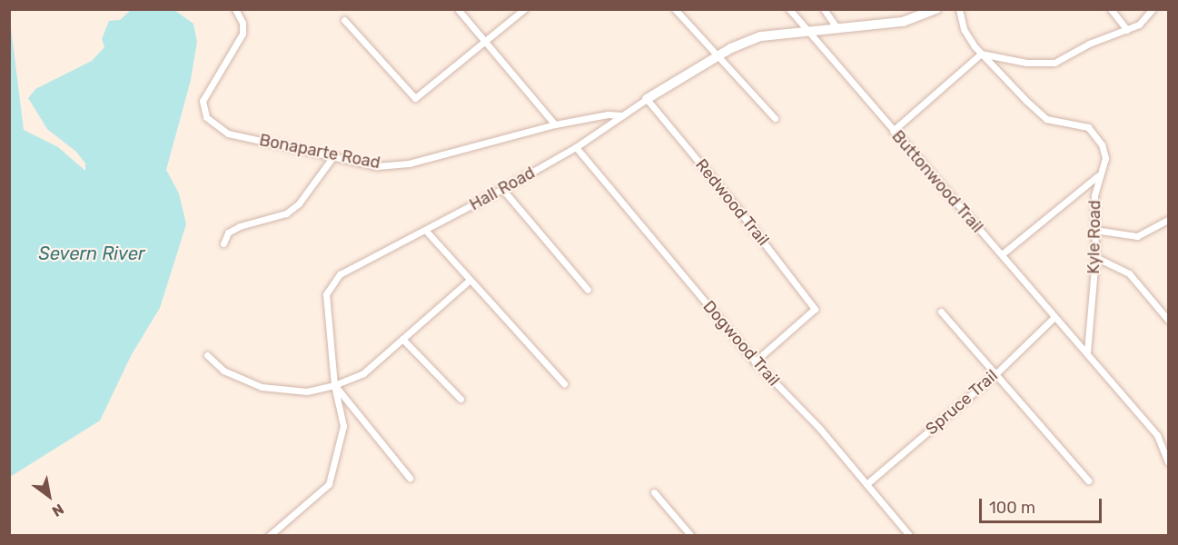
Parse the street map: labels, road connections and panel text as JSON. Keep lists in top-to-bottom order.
{
  "streets": {
    "street": [
      "Bonaparte Road",
      "Buttonwood Trail",
      "Hall Road",
      "Redwood Trail",
      "Kyle Road",
      "Dogwood Trail",
      "Spruce Trail"
    ]
  },
  "crossings": [
    ["Bonaparte Road", "Hall Road"],
    ["Buttonwood Trail", "Hall Road"],
    ["Buttonwood Trail", "Kyle Road"],
    ["Buttonwood Trail", "Spruce Trail"],
    ["Hall Road", "Redwood Trail"],
    ["Hall Road", "Dogwood Trail"],
    ["Redwood Trail", "Dogwood Trail"],
    ["Dogwood Trail", "Spruce Trail"]
  ],
  "water": ["Severn River"],
  "scale_bar": "100 m",
  "north": "bottom right"
}
